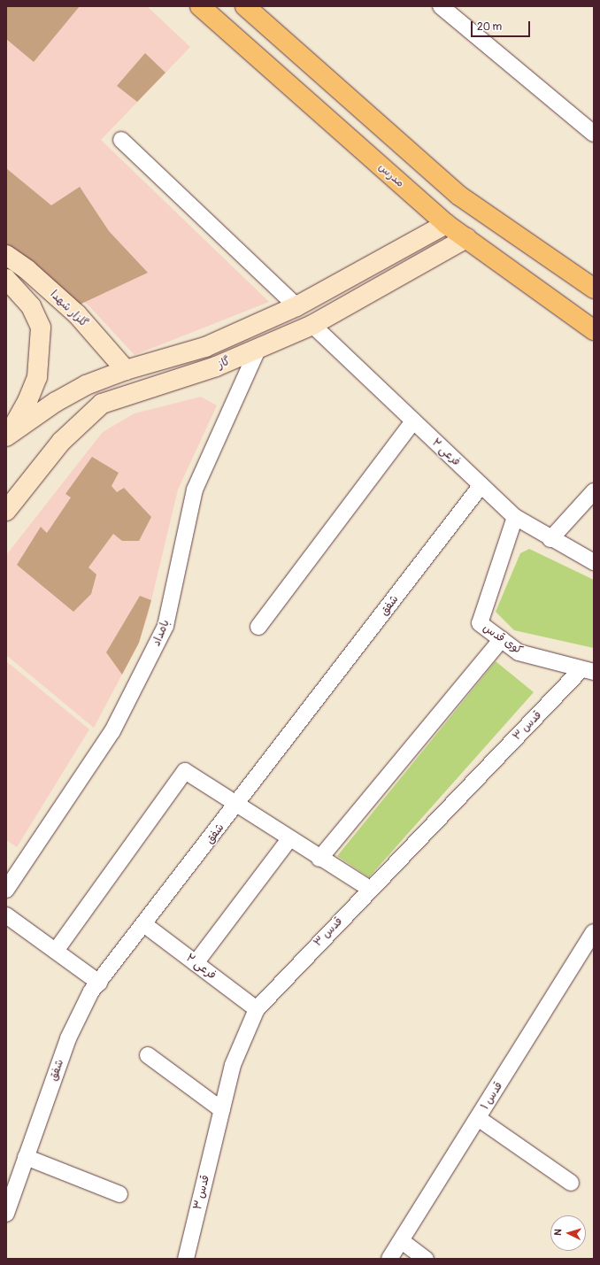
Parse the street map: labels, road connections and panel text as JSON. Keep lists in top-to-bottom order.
{
  "streets": {
    "main road": ["مدرس", "گلزار شهدا", "گاز"],
    "street": [
      "فرعی ۲",
      "شفق",
      "بامداد",
      "کوی قدس",
      "قدس ۳",
      "قدس ۱"
    ]
  },
  "crossings": [
    ["مدرس", "گاز"],
    ["گلزار شهدا", "گاز"],
    ["گاز", "فرعی ۲"],
    ["گاز", "بامداد"],
    ["فرعی ۲", "شفق"],
    ["فرعی ۲", "کوی قدس"],
    ["فرعی ۲", "قدس ۳"],
    ["کوی قدس", "قدس ۳"]
  ],
  "scale_bar": "20 m",
  "north": "left"
}
